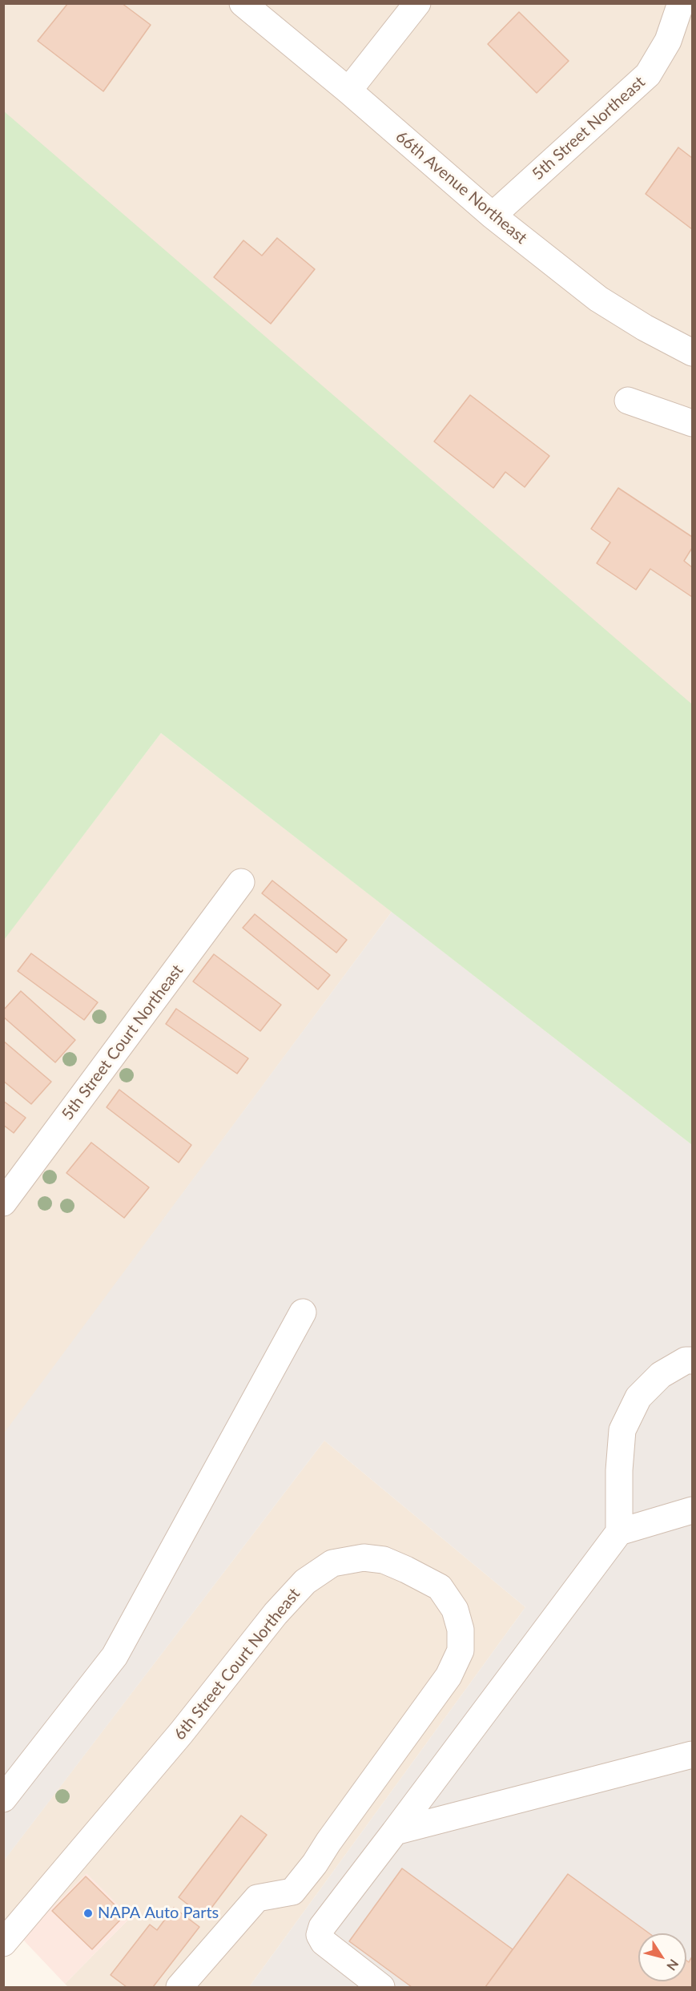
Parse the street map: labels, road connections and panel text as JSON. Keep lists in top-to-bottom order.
{
  "streets": {
    "street": [
      "5th Street Northeast",
      "66th Avenue Northeast",
      "5th Street Court Northeast",
      "6th Street Court Northeast"
    ]
  },
  "crossings": [
    ["5th Street Northeast", "66th Avenue Northeast"]
  ],
  "places": ["NAPA Auto Parts"],
  "north": "bottom right"
}
